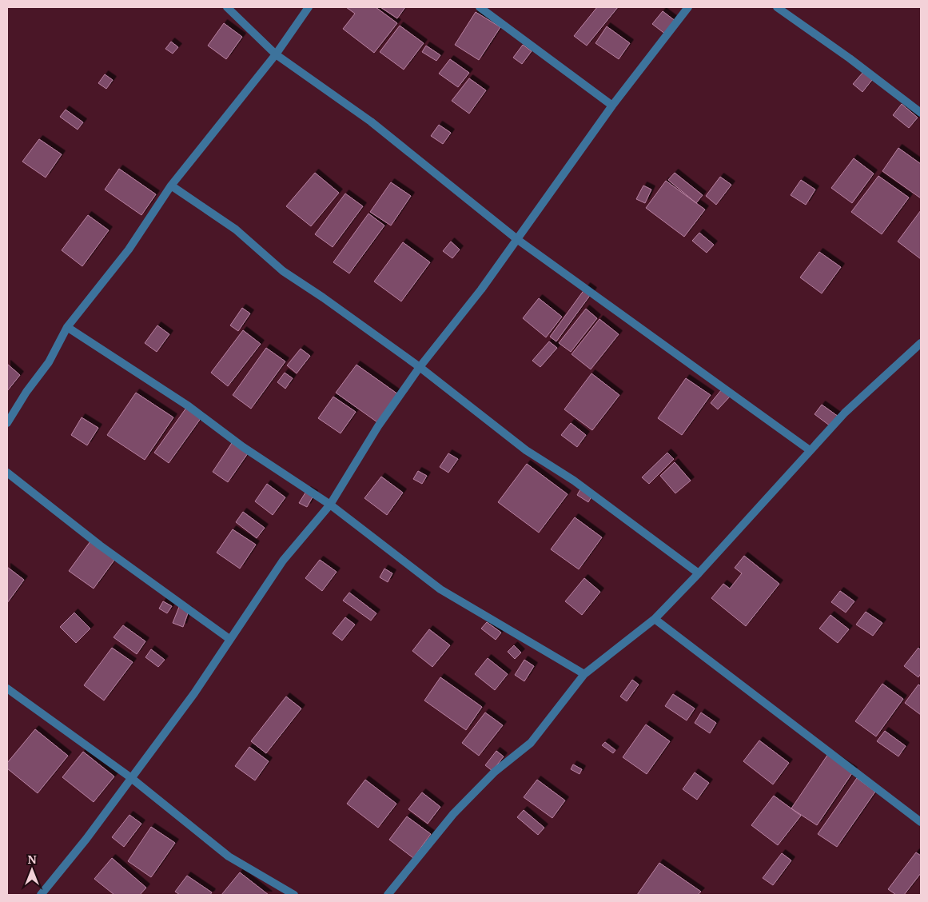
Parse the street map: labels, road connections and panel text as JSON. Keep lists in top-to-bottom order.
{
  "north": "top"
}
